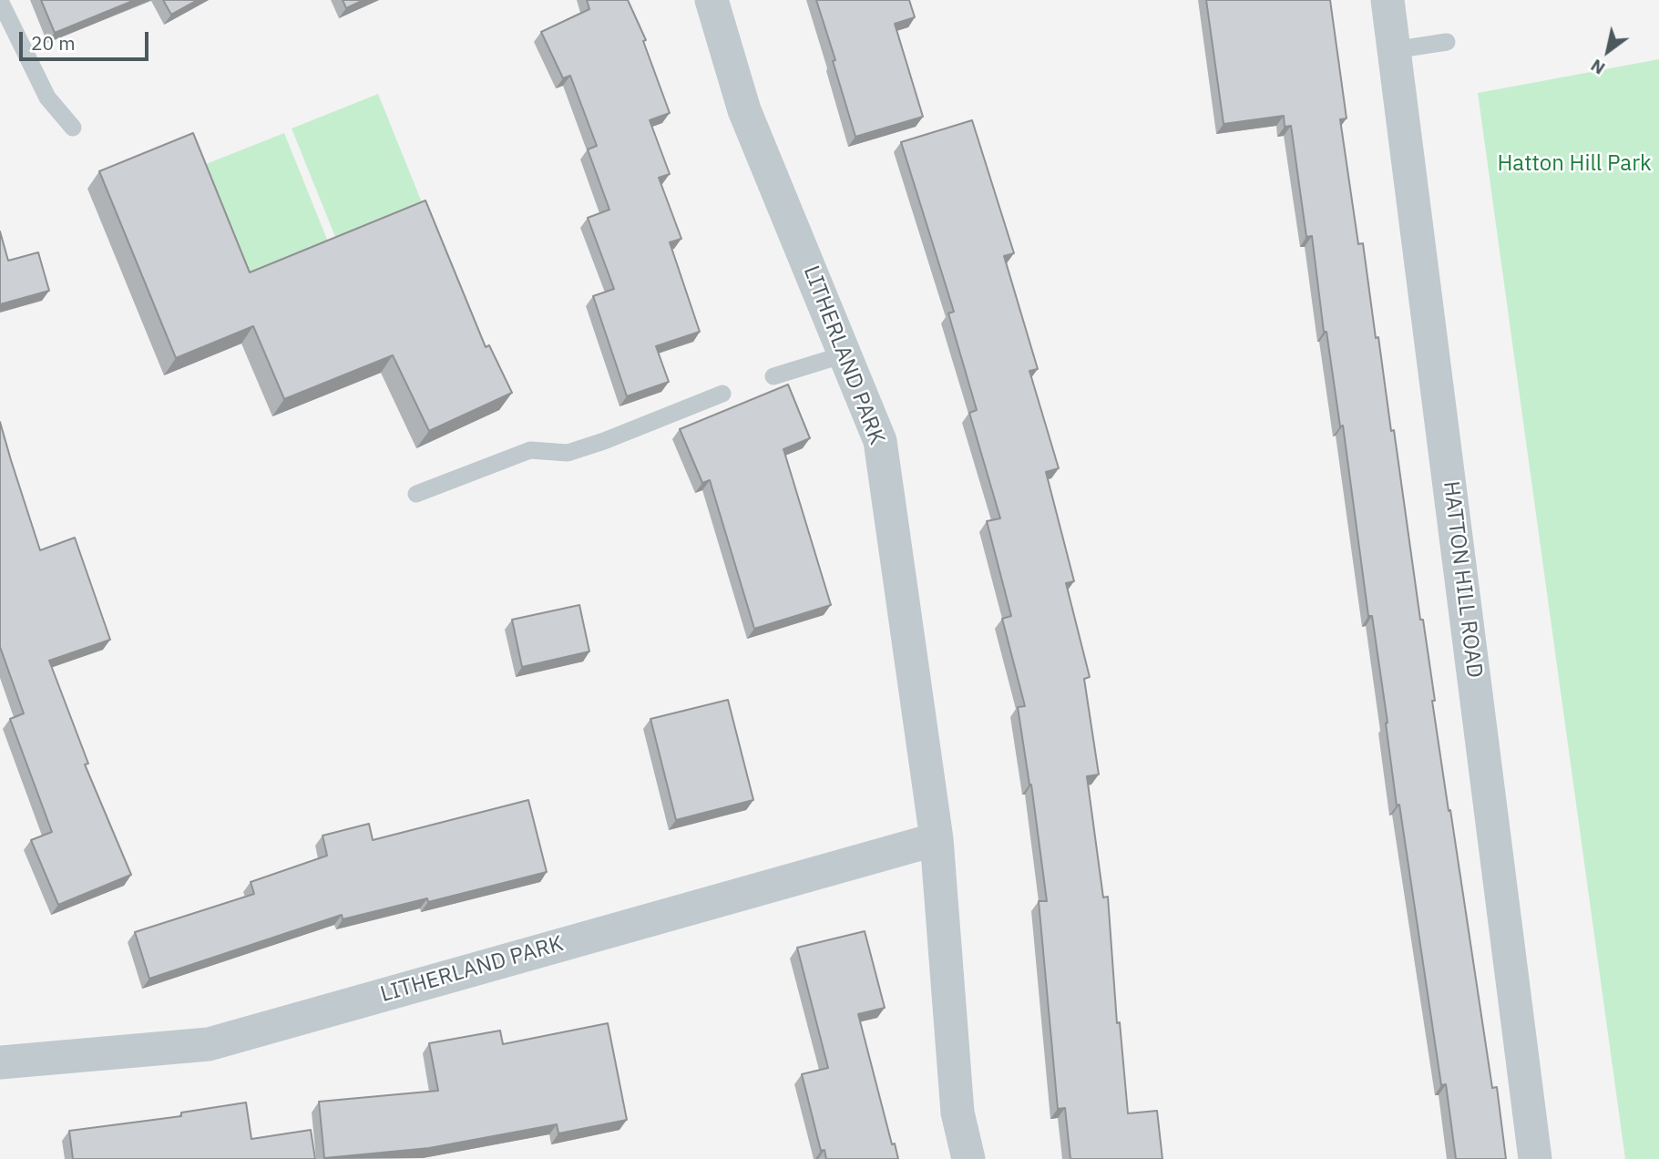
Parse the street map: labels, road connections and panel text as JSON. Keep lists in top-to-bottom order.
{
  "streets": {
    "street": ["LITHERLAND PARK", "HATTON HILL ROAD"]
  },
  "parks": ["Hatton Hill Park"],
  "scale_bar": "20 m",
  "north": "bottom left"
}
